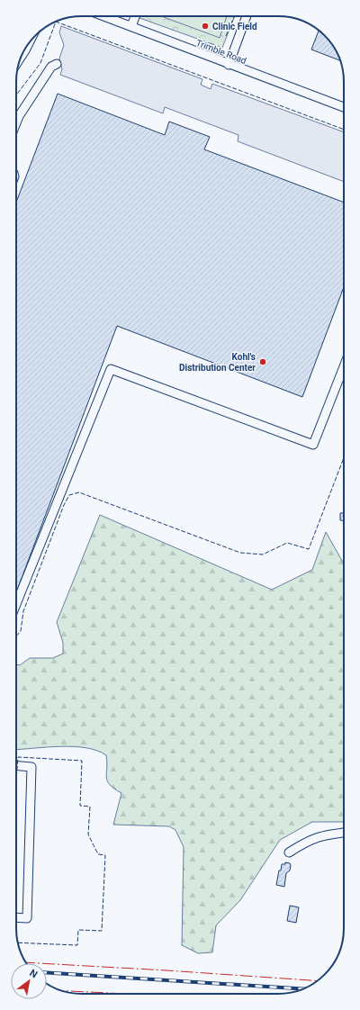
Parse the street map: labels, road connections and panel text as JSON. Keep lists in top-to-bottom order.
{
  "streets": {
    "street": ["Trimble Road"]
  },
  "places": ["Clinic Field", "Kohl's Distribution Center"],
  "north": "top right"
}
